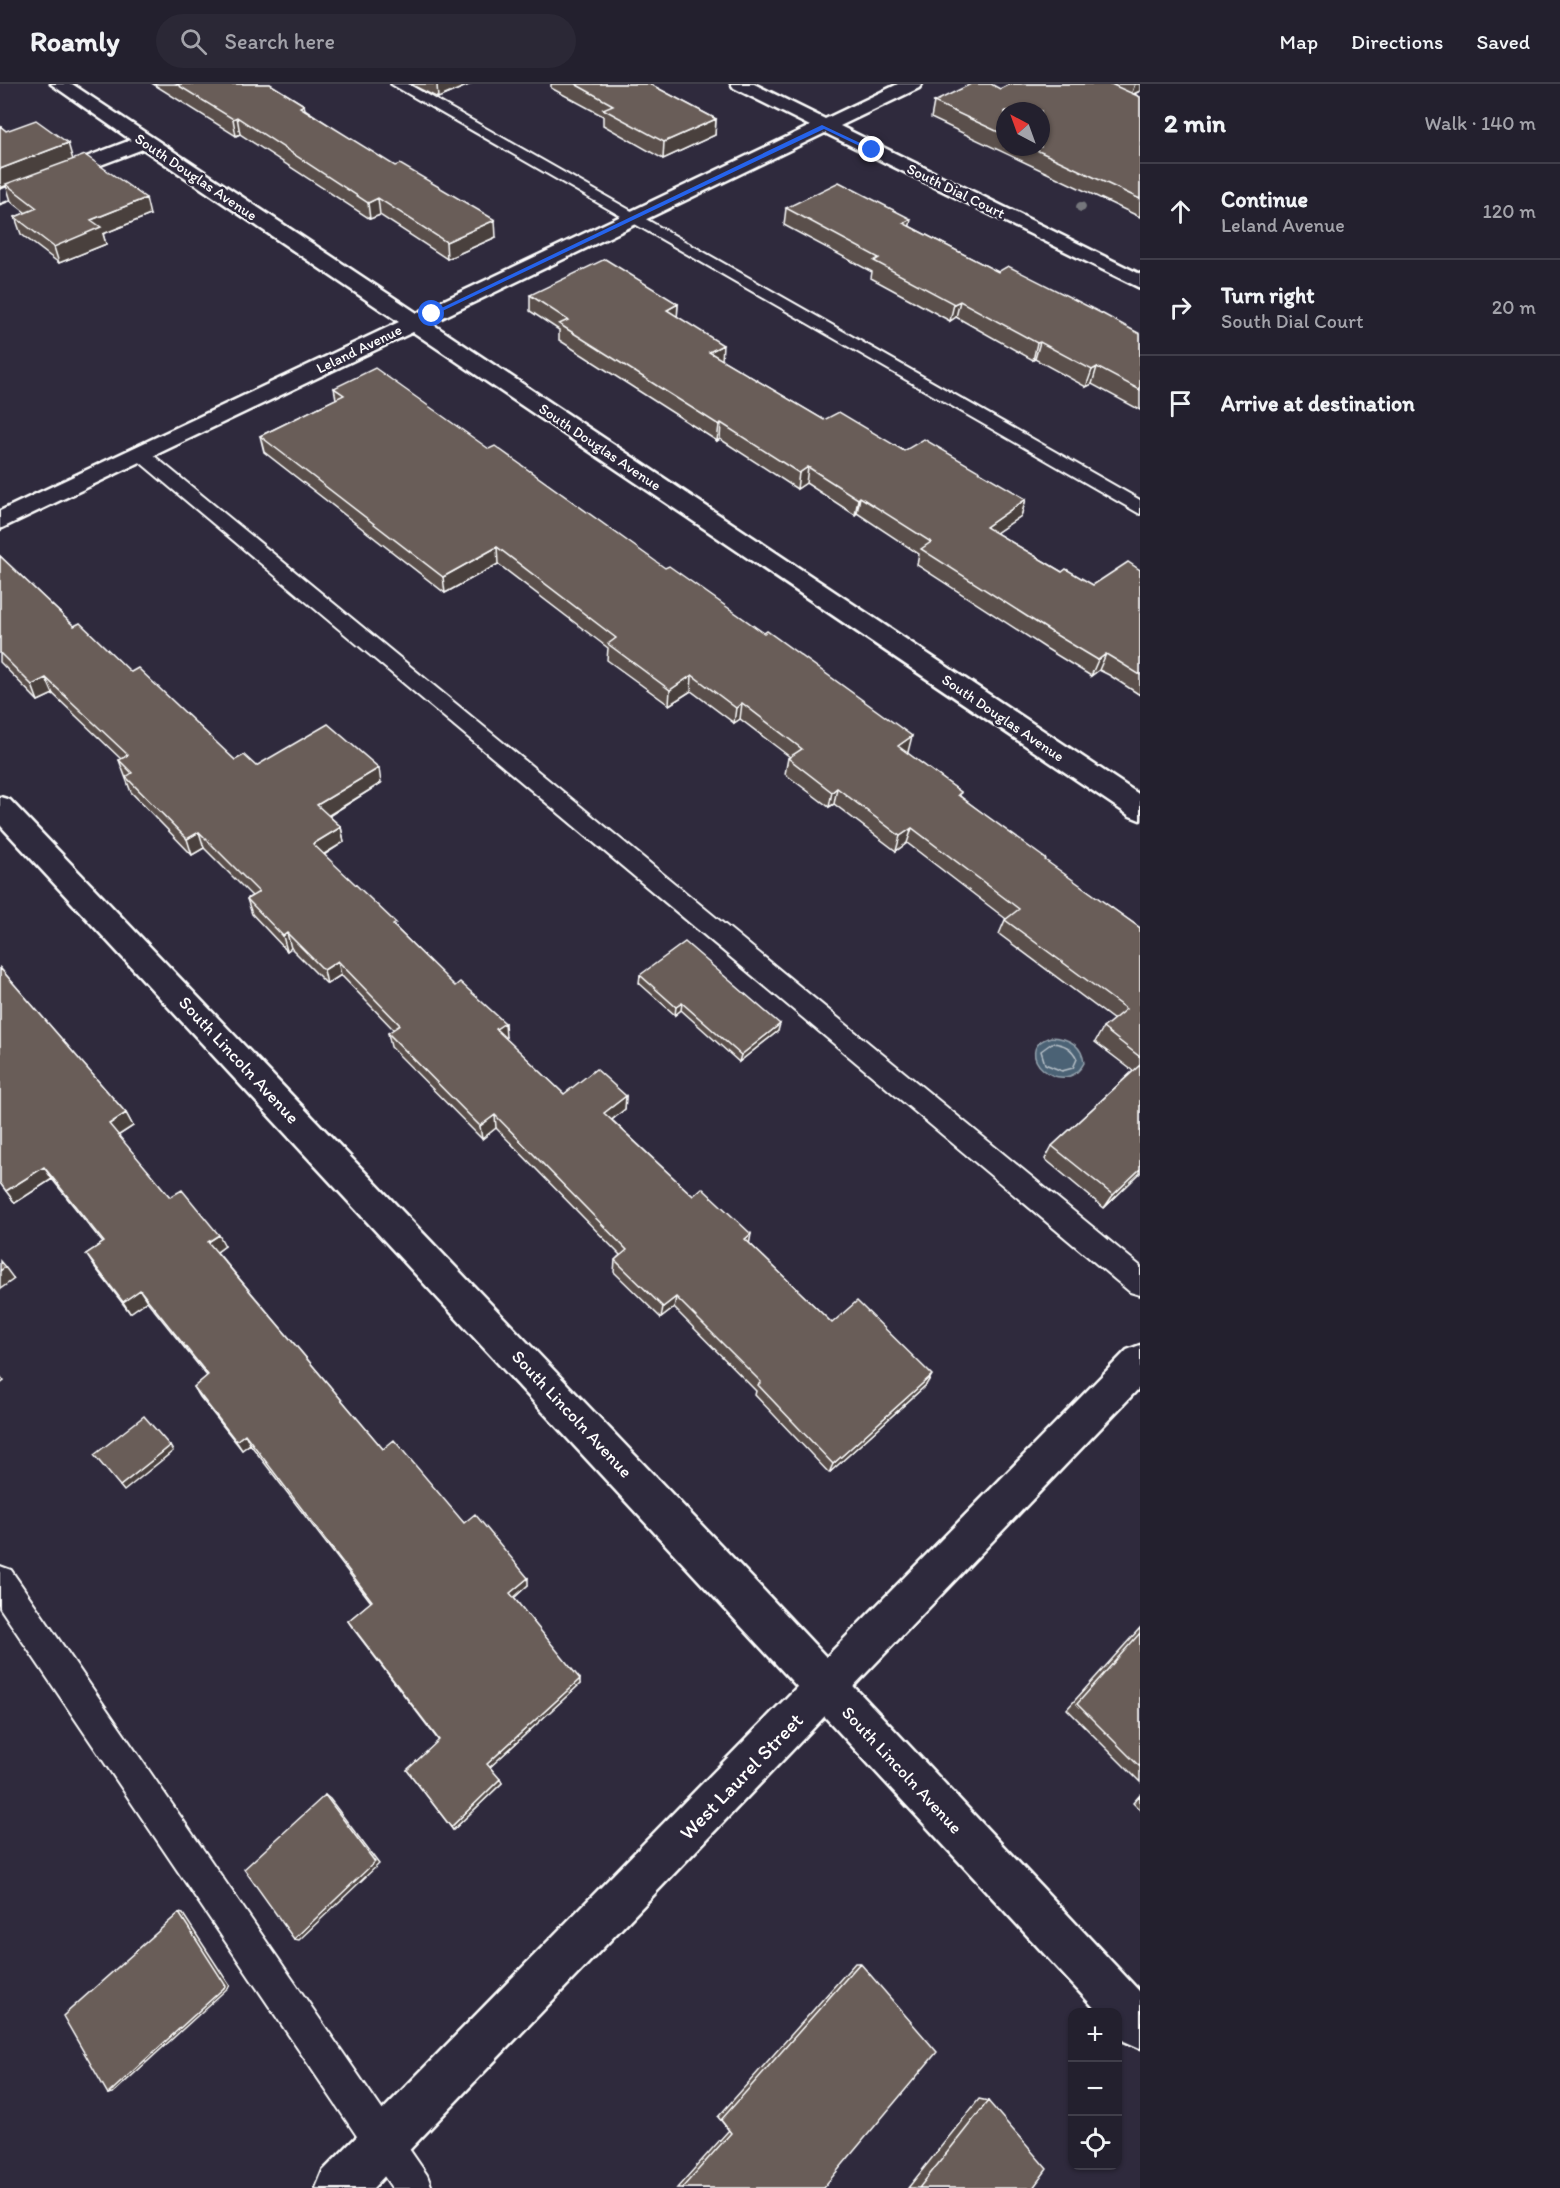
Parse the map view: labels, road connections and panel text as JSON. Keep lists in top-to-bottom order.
{
  "streets": {
    "street": [
      "South Douglas Avenue",
      "South Dial Court",
      "Leland Avenue",
      "South Lincoln Avenue",
      "West Laurel Street"
    ]
  },
  "crossings": [
    ["South Douglas Avenue", "Leland Avenue"],
    ["South Dial Court", "Leland Avenue"],
    ["South Lincoln Avenue", "West Laurel Street"]
  ],
  "north": "top left",
  "page": {
    "header": "Roamly",
    "search": "Search here",
    "nav": ["Map", "Directions", "Saved"],
    "heading": ["2 min", "Walk · 140 m"],
    "list": [
      ["Continue", "Leland Avenue", "120 m"],
      ["Turn right", "South Dial Court", "20 m"],
      "Arrive at destination"
    ],
    "map_buttons": ["+", "−"]
  }
}
